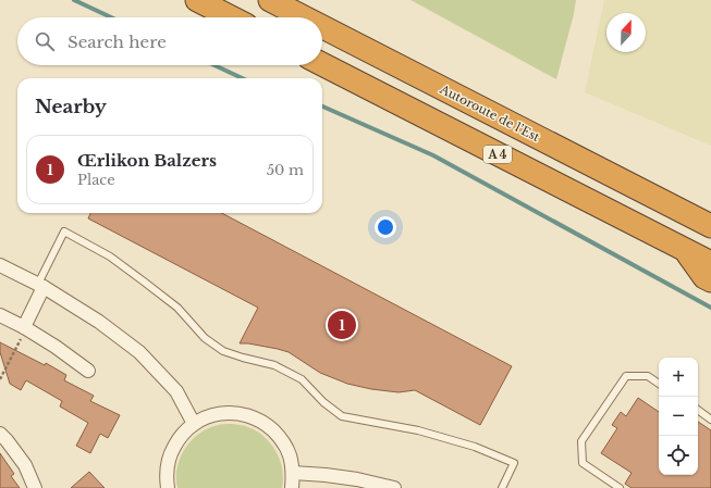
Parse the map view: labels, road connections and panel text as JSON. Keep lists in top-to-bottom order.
{
  "streets": {
    "highway": ["Autoroute de l’Est", "A 4"]
  },
  "north": "top",
  "page": {
    "search": "Search here",
    "heading": "Nearby",
    "list": [
      {
        "mark": "1",
        "name": "Œrlikon Balzers",
        "note": "Place",
        "value": "50 m"
      }
    ],
    "pins": "1",
    "map_buttons": ["+", "−"]
  }
}
